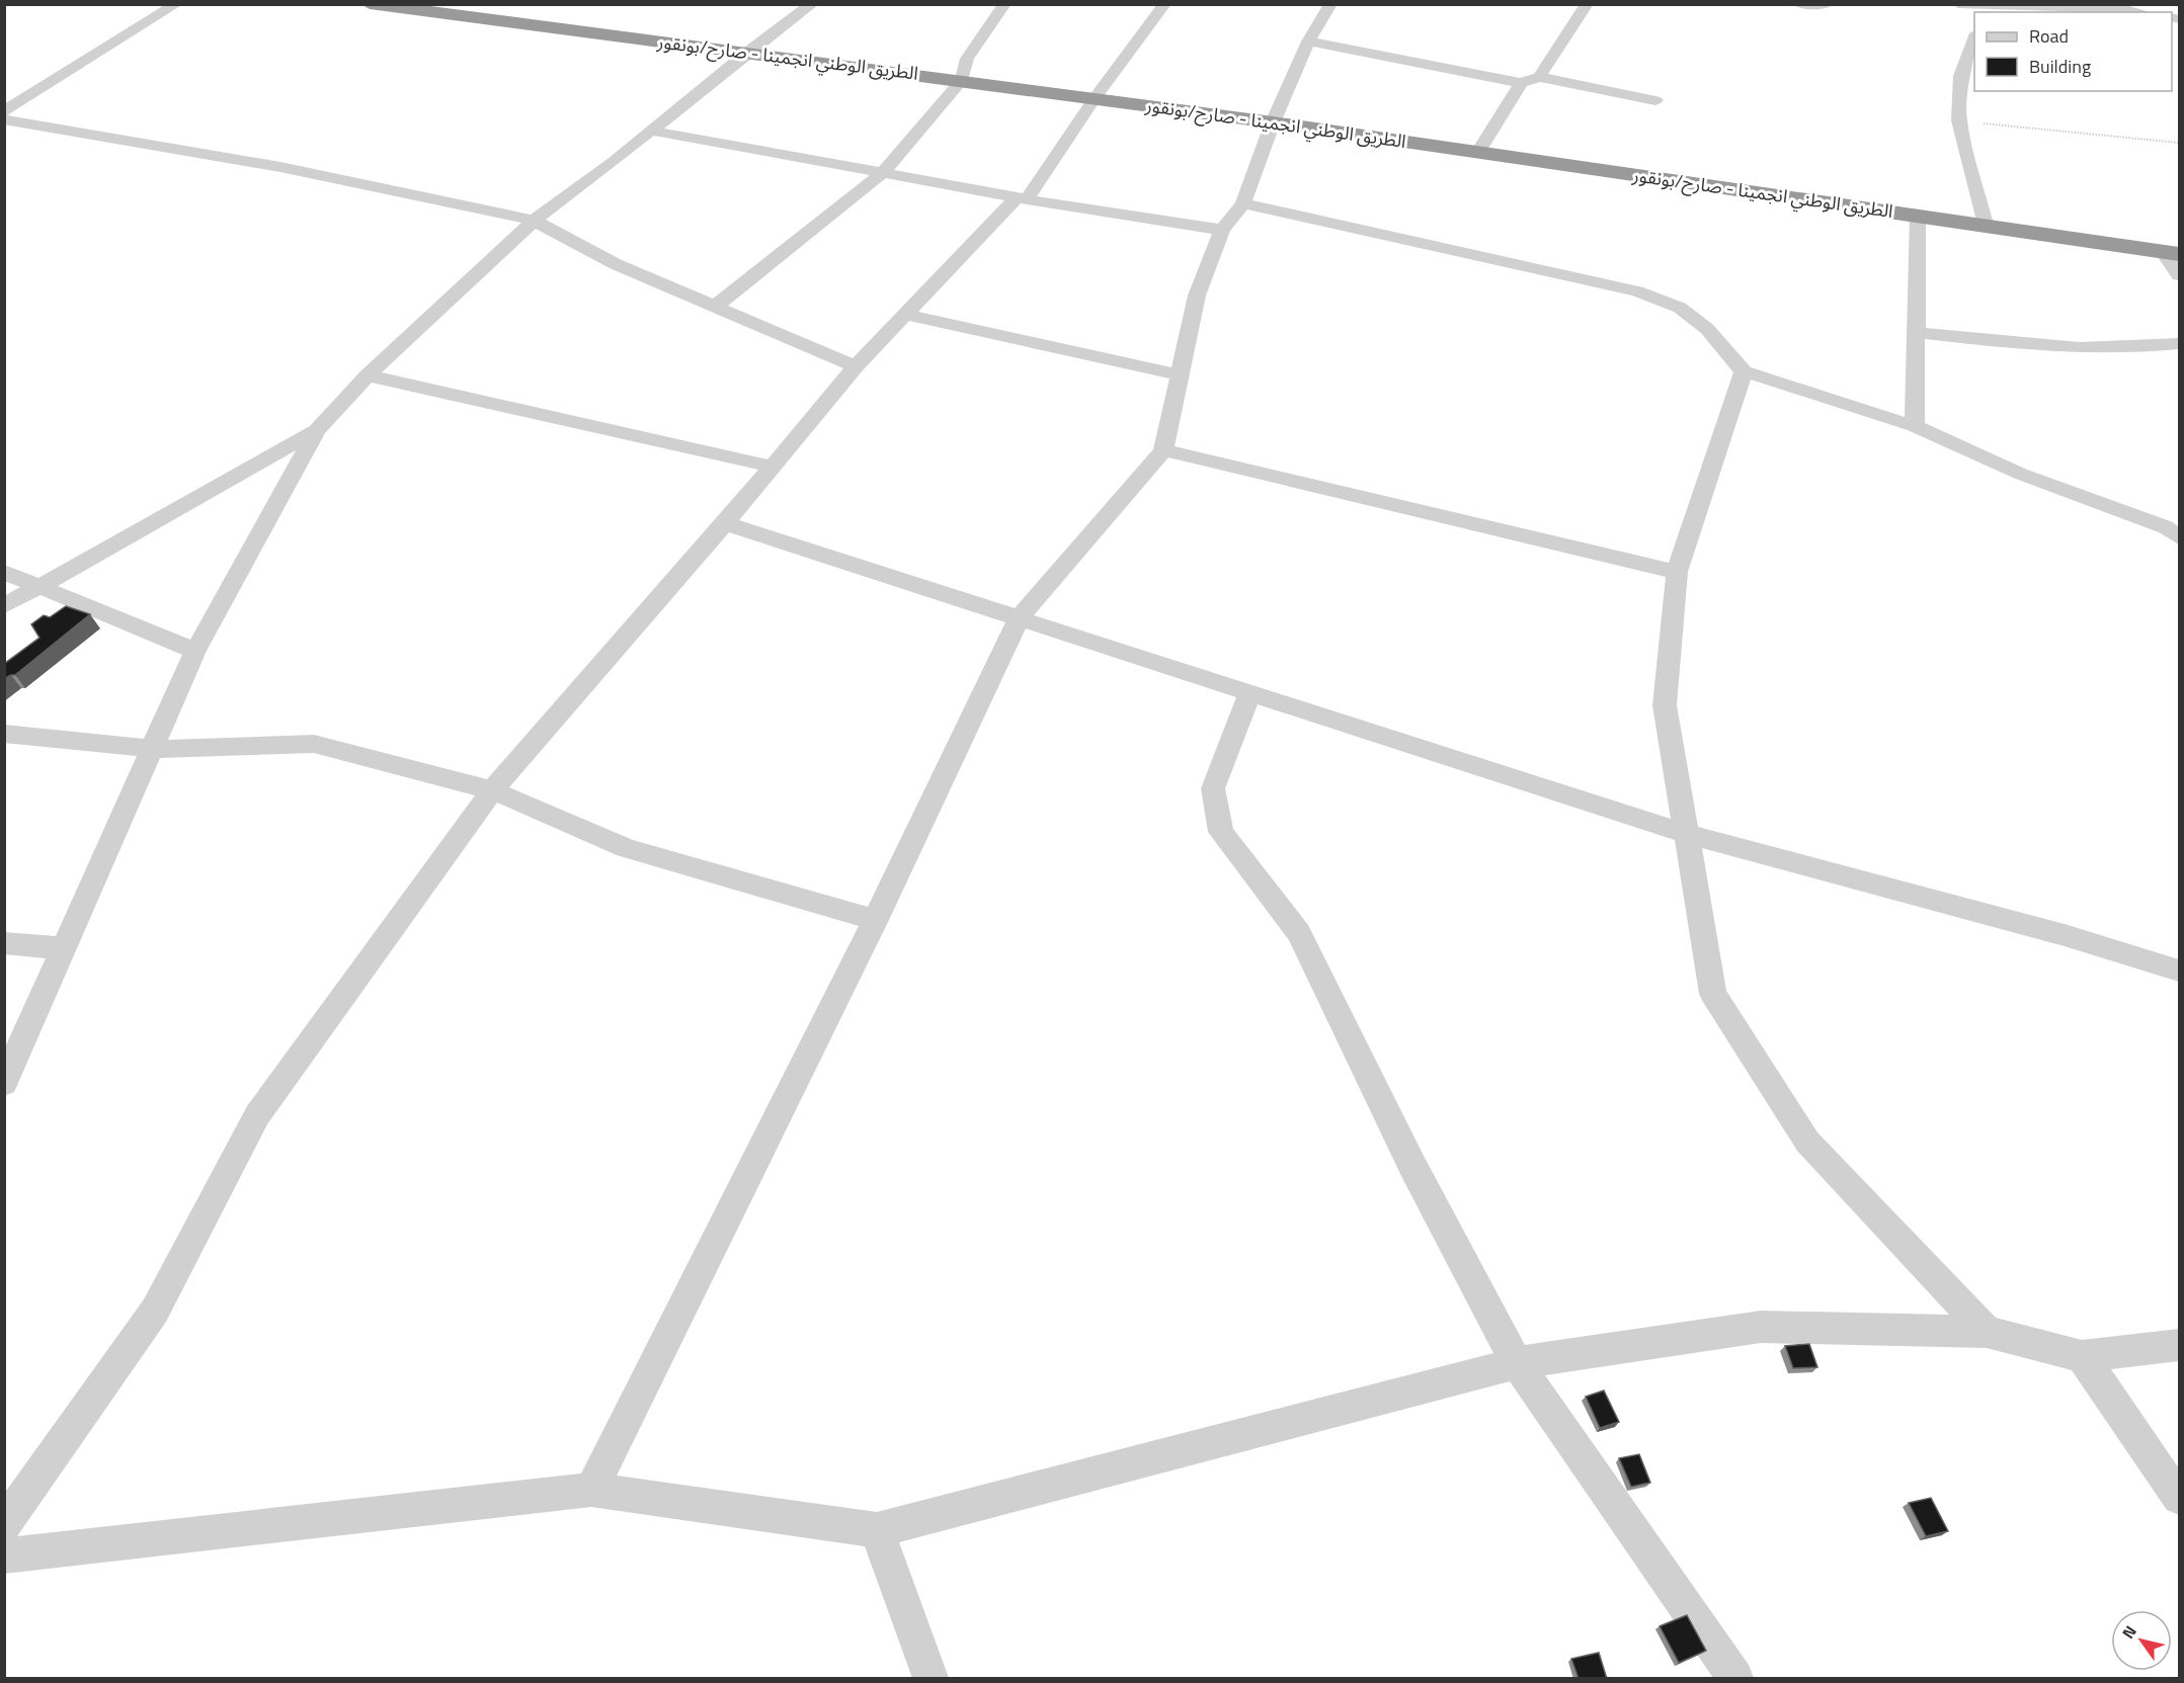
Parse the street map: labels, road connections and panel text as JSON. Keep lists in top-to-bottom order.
{
  "streets": {
    "highway": ["الطريق الوطني انجمينا - صارح/بونقور"]
  },
  "legend": ["Road", "Building"],
  "north": "top left"
}
